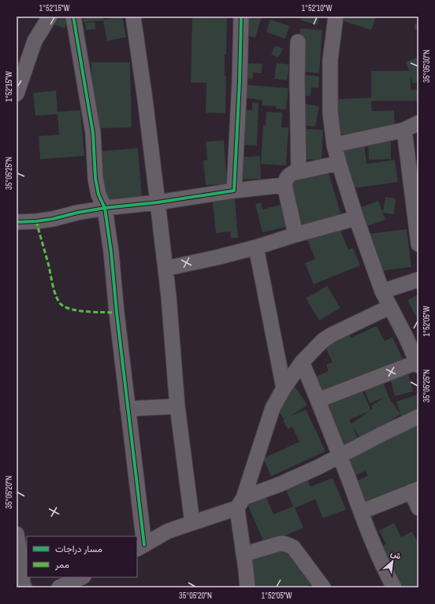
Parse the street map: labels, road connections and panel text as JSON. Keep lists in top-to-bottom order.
{
  "legend": ["مسار دراجات", "ممر"],
  "north": "top right",
  "coordinates": [
    "1°52'15\"W",
    "1°52'10\"W",
    "35°05'30\"N",
    "35°05'25\"N",
    "1°52'05\"W",
    "35°05'20\"N"
  ]
}
